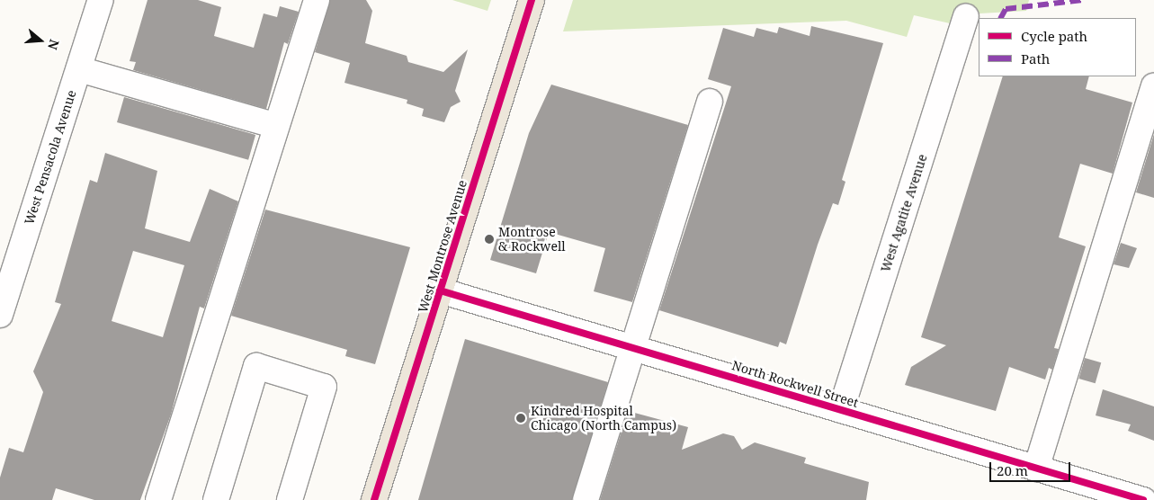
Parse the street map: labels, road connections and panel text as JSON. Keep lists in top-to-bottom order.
{
  "streets": {
    "main road": ["West Montrose Avenue"],
    "street": ["West Pensacola Avenue", "West Agatite Avenue", "North Rockwell Street"]
  },
  "crossings": [
    ["West Agatite Avenue", "North Rockwell Street"],
    ["West Montrose Avenue", "North Rockwell Street"]
  ],
  "places": ["Montrose & Rockwell", "Kindred Hospital Chicago (North Campus)"],
  "legend": ["Cycle path", "Path"],
  "scale_bar": "20 m",
  "north": "right"
}
